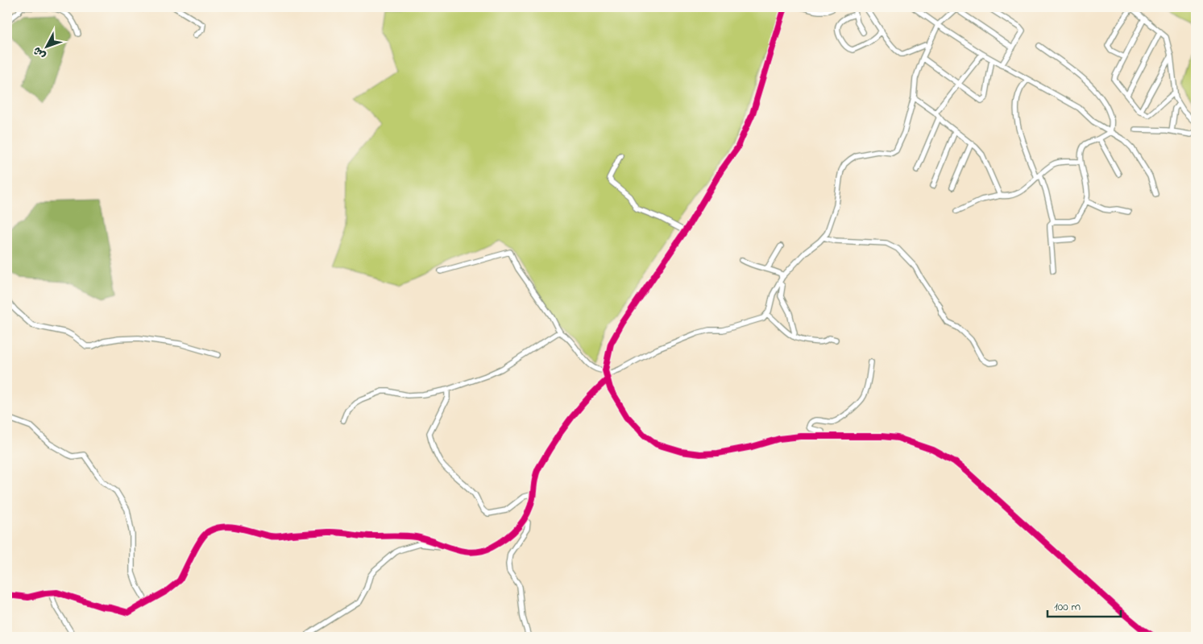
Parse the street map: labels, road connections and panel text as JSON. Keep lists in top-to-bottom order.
{
  "scale_bar": "100 m",
  "north": "bottom left"
}
